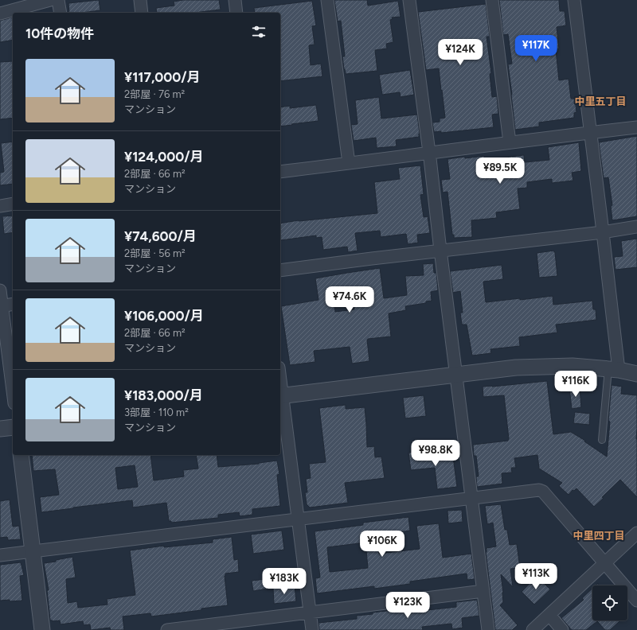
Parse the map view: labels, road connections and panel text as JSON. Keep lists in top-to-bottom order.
{
  "districts": ["中里五丁目", "中里四丁目"],
  "page": {
    "heading": "10件の物件",
    "price": [
      "¥117K",
      "¥124K",
      "¥89.5K",
      "¥74.6K",
      "¥116K",
      "¥98.8K",
      "¥106K",
      "¥113K",
      "¥183K",
      "¥123K"
    ],
    "list": [
      {
        "name": "¥117,000/月",
        "note": "2部屋 · 76 m² · マンション"
      },
      {
        "name": "¥124,000/月",
        "note": "2部屋 · 66 m² · マンション"
      },
      {
        "name": "¥74,600/月",
        "note": "2部屋 · 56 m² · マンション"
      },
      {
        "name": "¥106,000/月",
        "note": "2部屋 · 66 m² · マンション"
      },
      {
        "name": "¥183,000/月",
        "note": "3部屋 · 110 m² · マンション"
      }
    ]
  }
}
